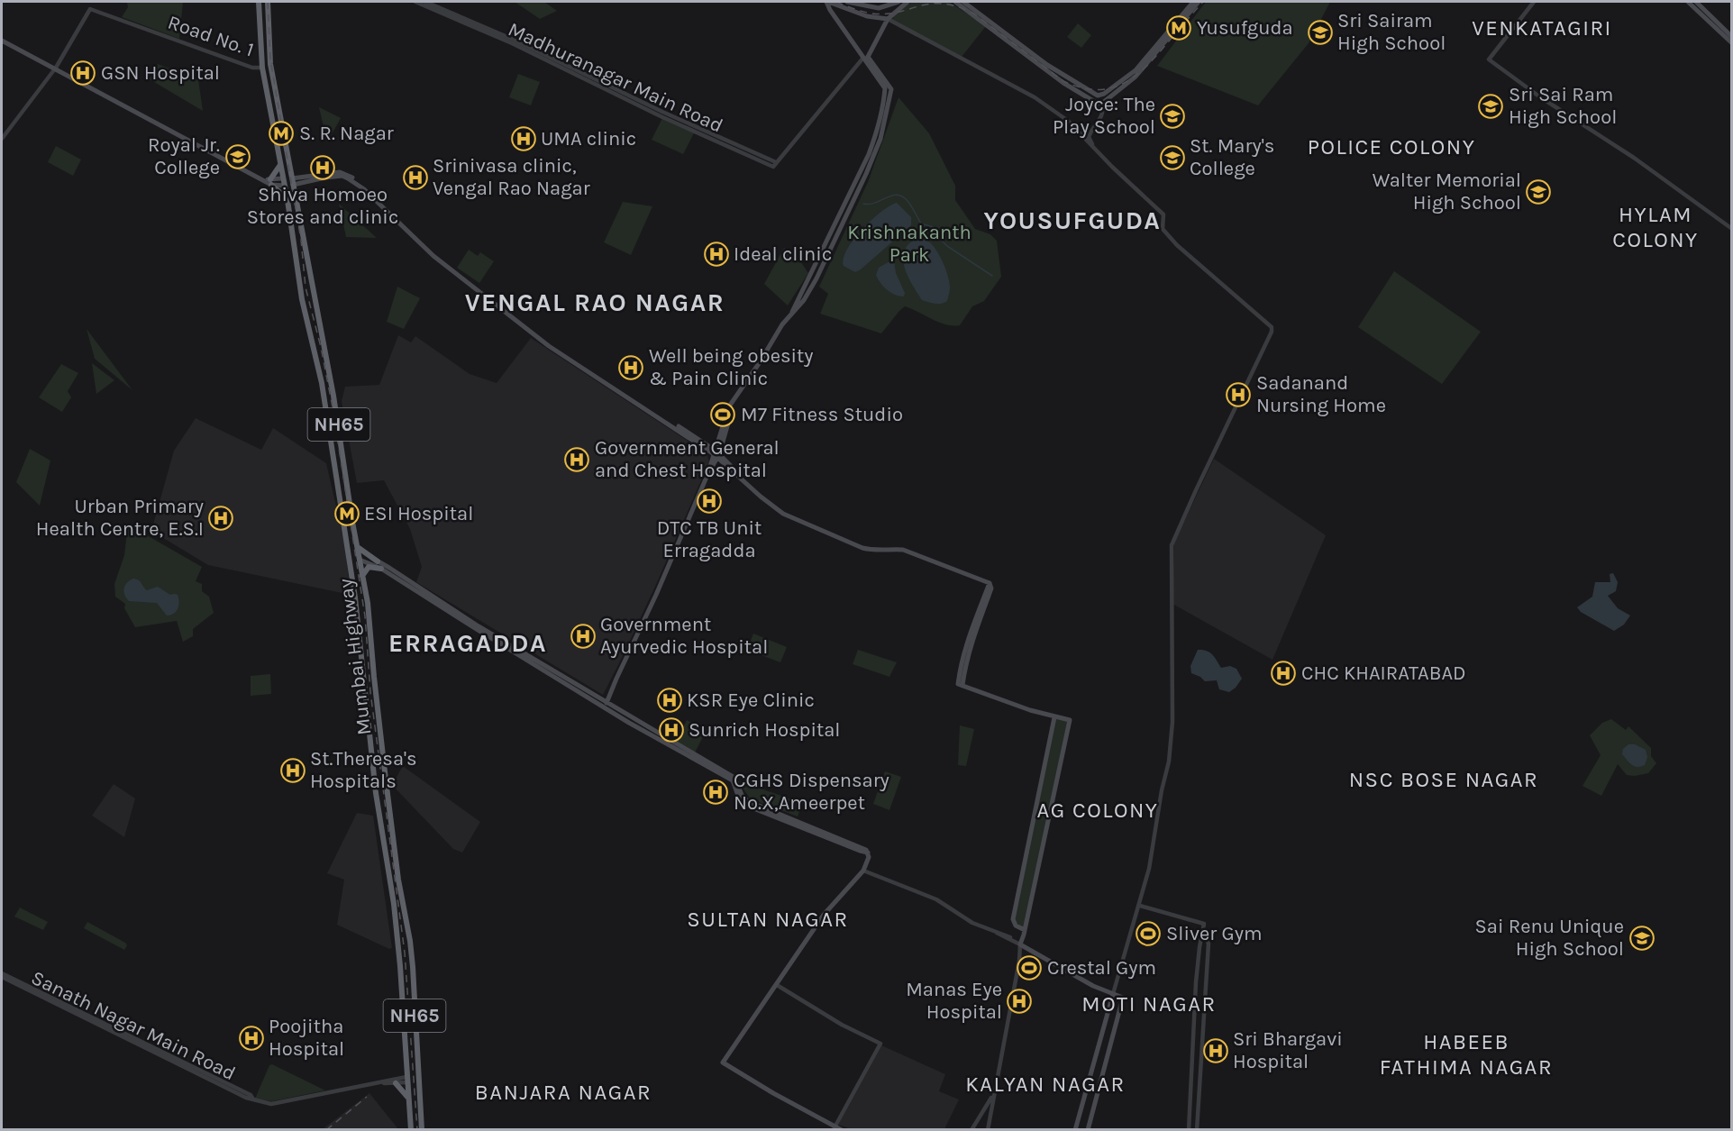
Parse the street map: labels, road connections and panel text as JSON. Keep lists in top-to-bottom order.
{
  "streets": {
    "highway": ["NH65", "Mumbai Highway"],
    "street": ["Road No. 1", "Madhuranagar Main Road", "Sanath Nagar Main Road"]
  },
  "crossings": [
    ["Road No. 1", "NH65"],
    ["NH65", "Mumbai Highway"]
  ],
  "districts": [
    "VENKATAGIRI",
    "POLICE COLONY",
    "HYLAM COLONY",
    "YOUSUFGUDA",
    "VENGAL RAO NAGAR",
    "ERRAGADDA",
    "NSC BOSE NAGAR",
    "AG COLONY",
    "SULTAN NAGAR",
    "MOTI NAGAR",
    "HABEEB FATHIMA NAGAR",
    "KALYAN NAGAR",
    "BANJARA NAGAR"
  ],
  "parks": ["Krishnakanth Park"],
  "places": {
    "metro station": ["Yusufguda", "S. R. Nagar", "ESI Hospital"],
    "school or university": [
      "Sri Sairam High School",
      "Sri Sai Ram High School",
      "Joyce: The Play School",
      "Royal Jr. College",
      "St. Mary's College",
      "Walter Memorial High School",
      "Sai Renu Unique High School"
    ],
    "hospital": [
      "GSN Hospital",
      "UMA clinic",
      "Shiva Homoeo Stores and clinic",
      "Srinivasa clinic, Vengal Rao Nagar",
      "Ideal clinic",
      "Well being obesity & Pain Clinic",
      "Sadanand Nursing Home",
      "Government General and Chest Hospital",
      "DTC TB Unit Erragadda",
      "Urban Primary Health Centre, E.S.I",
      "Government Ayurvedic Hospital",
      "CHC KHAIRATABAD",
      "KSR Eye Clinic",
      "Sunrich Hospital",
      "St.Theresa's Hospitals",
      "CGHS Dispensary No.X,Ameerpet",
      "Manas Eye Hospital",
      "Poojitha Hospital",
      "Sri Bhargavi Hospital"
    ],
    "sports": ["M7 Fitness Studio", "Sliver Gym", "Crestal Gym"]
  }
}
